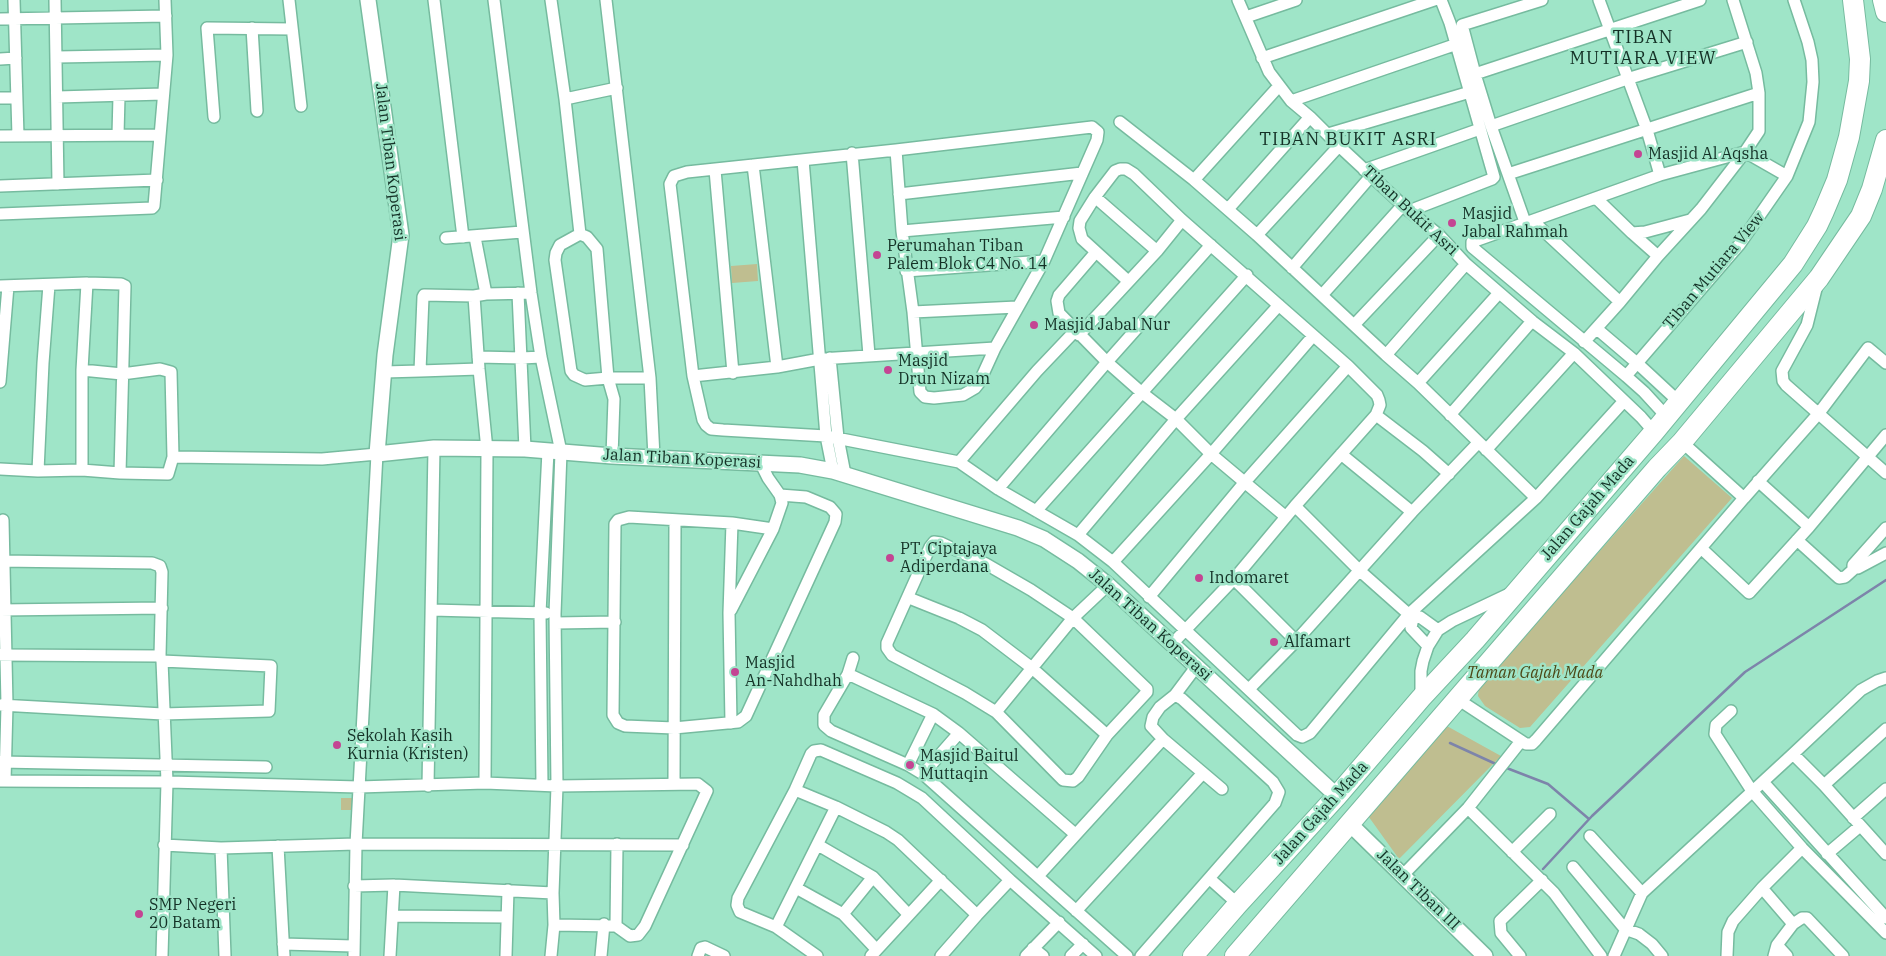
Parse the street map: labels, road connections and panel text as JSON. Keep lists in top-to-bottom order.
{
  "streets": {
    "highway": ["Jalan Gajah Mada"],
    "street": [
      "Jalan Tiban Koperasi",
      "Tiban Bukit Asri",
      "Tiban Mutiara View",
      "Jalan Tiban III"
    ]
  },
  "crossings": [
    ["Jalan Tiban Koperasi", "Jalan Gajah Mada"],
    ["Tiban Bukit Asri", "Jalan Gajah Mada"],
    ["Jalan Gajah Mada", "Jalan Tiban III"]
  ],
  "districts": ["TIBAN MUTIARA VIEW", "TIBAN BUKIT ASRI"],
  "parks": ["Taman Gajah Mada"],
  "places": [
    "Masjid Al Aqsha",
    "Masjid Jabal Rahmah",
    "Perumahan Tiban Palem Blok C4 No. 14",
    "Masjid Jabal Nur",
    "Masjid Drun Nizam",
    "PT. Ciptajaya Adiperdana",
    "Indomaret",
    "Alfamart",
    "Masjid An-Nahdhah",
    "Sekolah Kasih Kurnia (Kristen)",
    "Masjid Baitul Muttaqin",
    "SMP Negeri 20 Batam"
  ]
}
